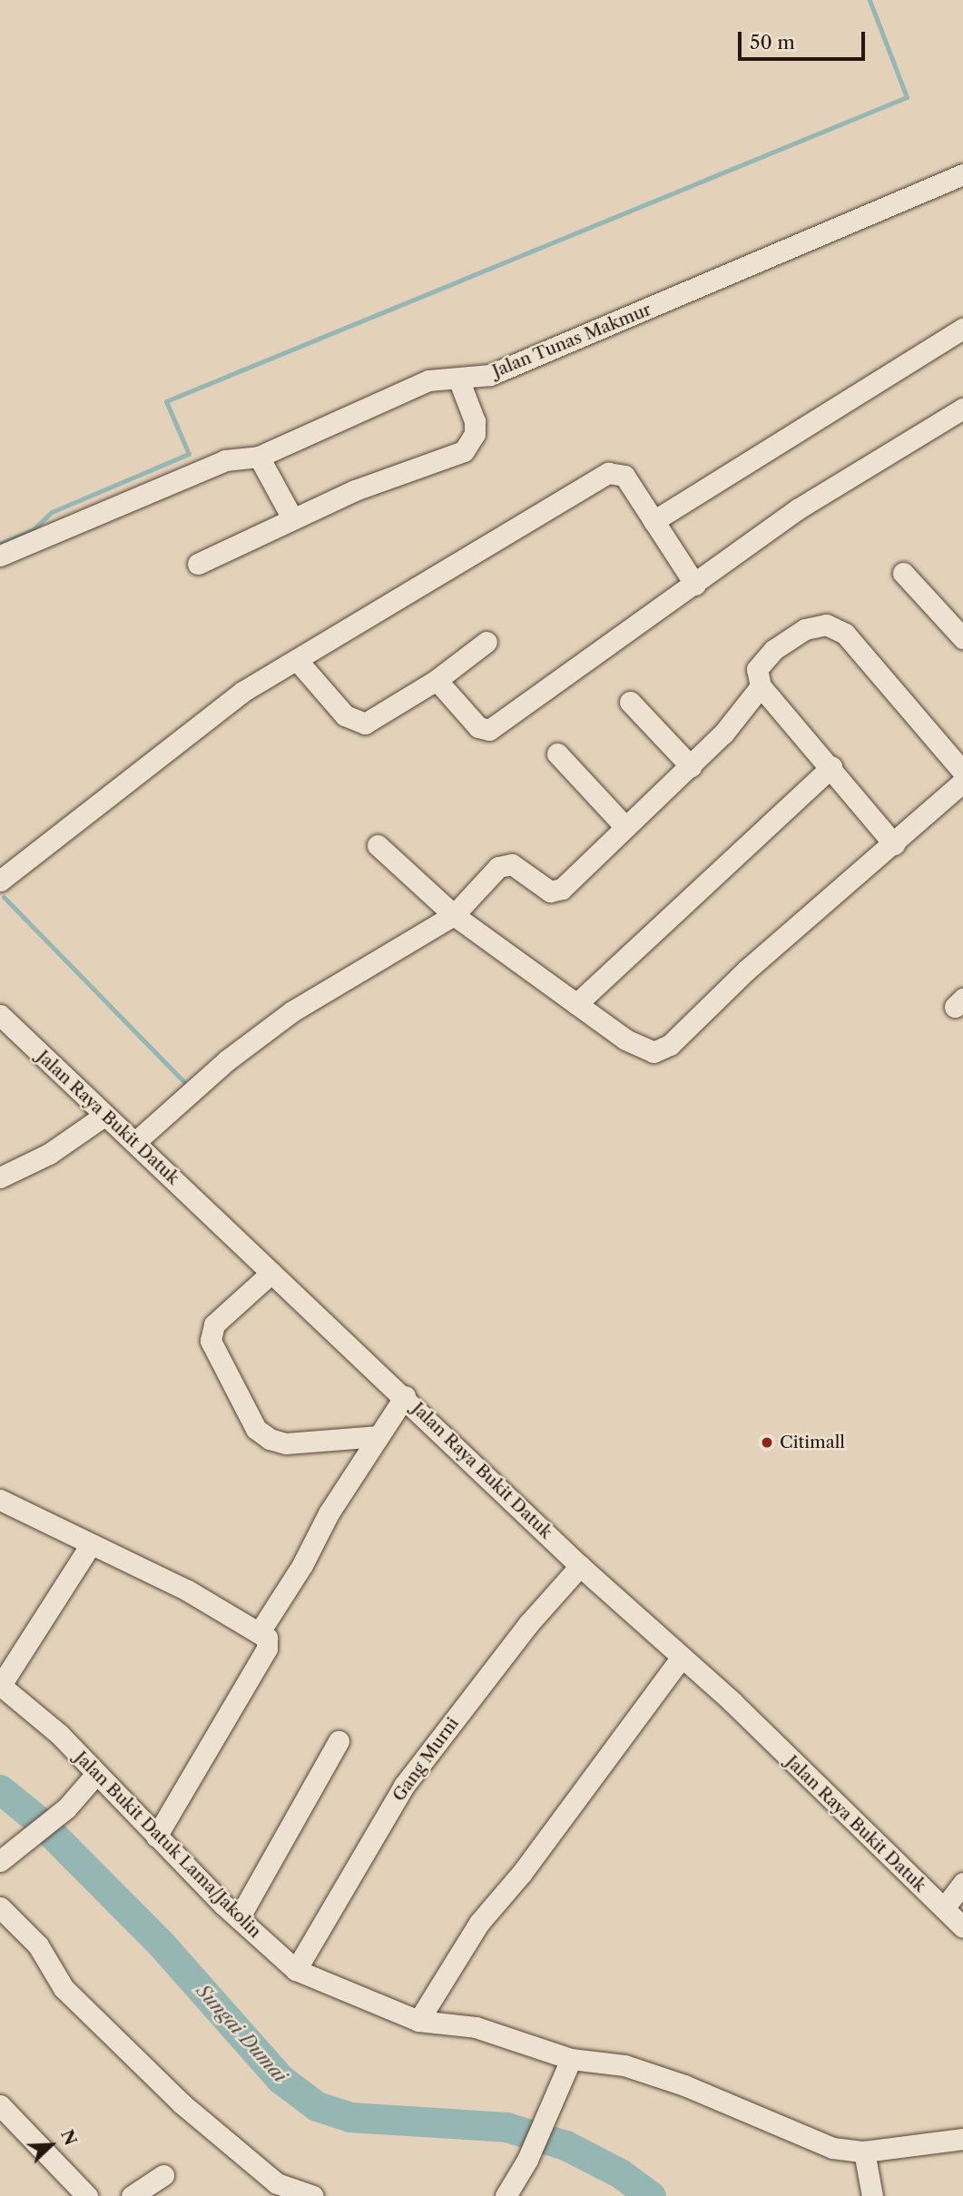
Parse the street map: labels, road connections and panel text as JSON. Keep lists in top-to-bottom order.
{
  "streets": {
    "street": [
      "Jalan Tunas Makmur",
      "Jalan Raya Bukit Datuk",
      "Gang Murni",
      "Jalan Bukit Datuk Lama/Jakolin"
    ]
  },
  "crossings": [
    ["Jalan Raya Bukit Datuk", "Gang Murni"],
    ["Gang Murni", "Jalan Bukit Datuk Lama/Jakolin"]
  ],
  "water": ["Sungai Dumai"],
  "places": ["Citimall"],
  "scale_bar": "50 m",
  "north": "top right"
}
